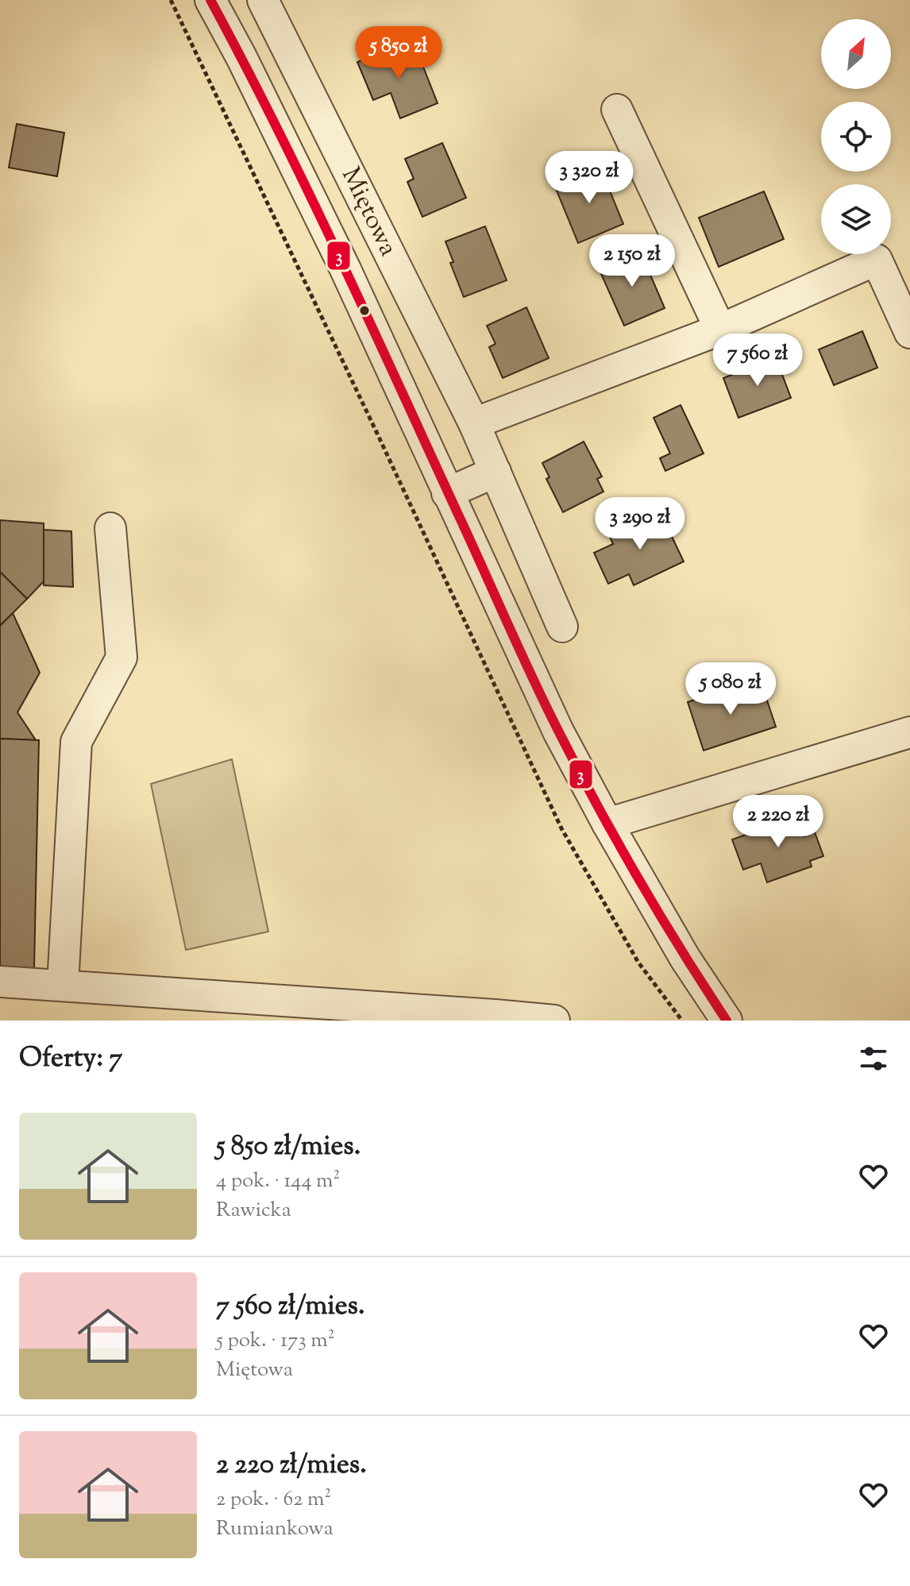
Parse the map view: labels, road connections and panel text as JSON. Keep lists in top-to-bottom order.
{
  "streets": {
    "street": ["Miętowa"]
  },
  "lines": ["transit line 3"],
  "north": "top right",
  "page": {
    "price": [
      "5 850 zł",
      "3 320 zł",
      "2 150 zł",
      "7 560 zł",
      "3 290 zł",
      "5 080 zł",
      "2 220 zł"
    ],
    "heading": "Oferty: 7",
    "list": [
      {
        "name": "5 850 zł/mies.",
        "note": "4 pok. · 144 m² · Rawicka"
      },
      {
        "name": "7 560 zł/mies.",
        "note": "5 pok. · 173 m² · Miętowa"
      },
      {
        "name": "2 220 zł/mies.",
        "note": "2 pok. · 62 m² · Rumiankowa"
      }
    ]
  }
}
